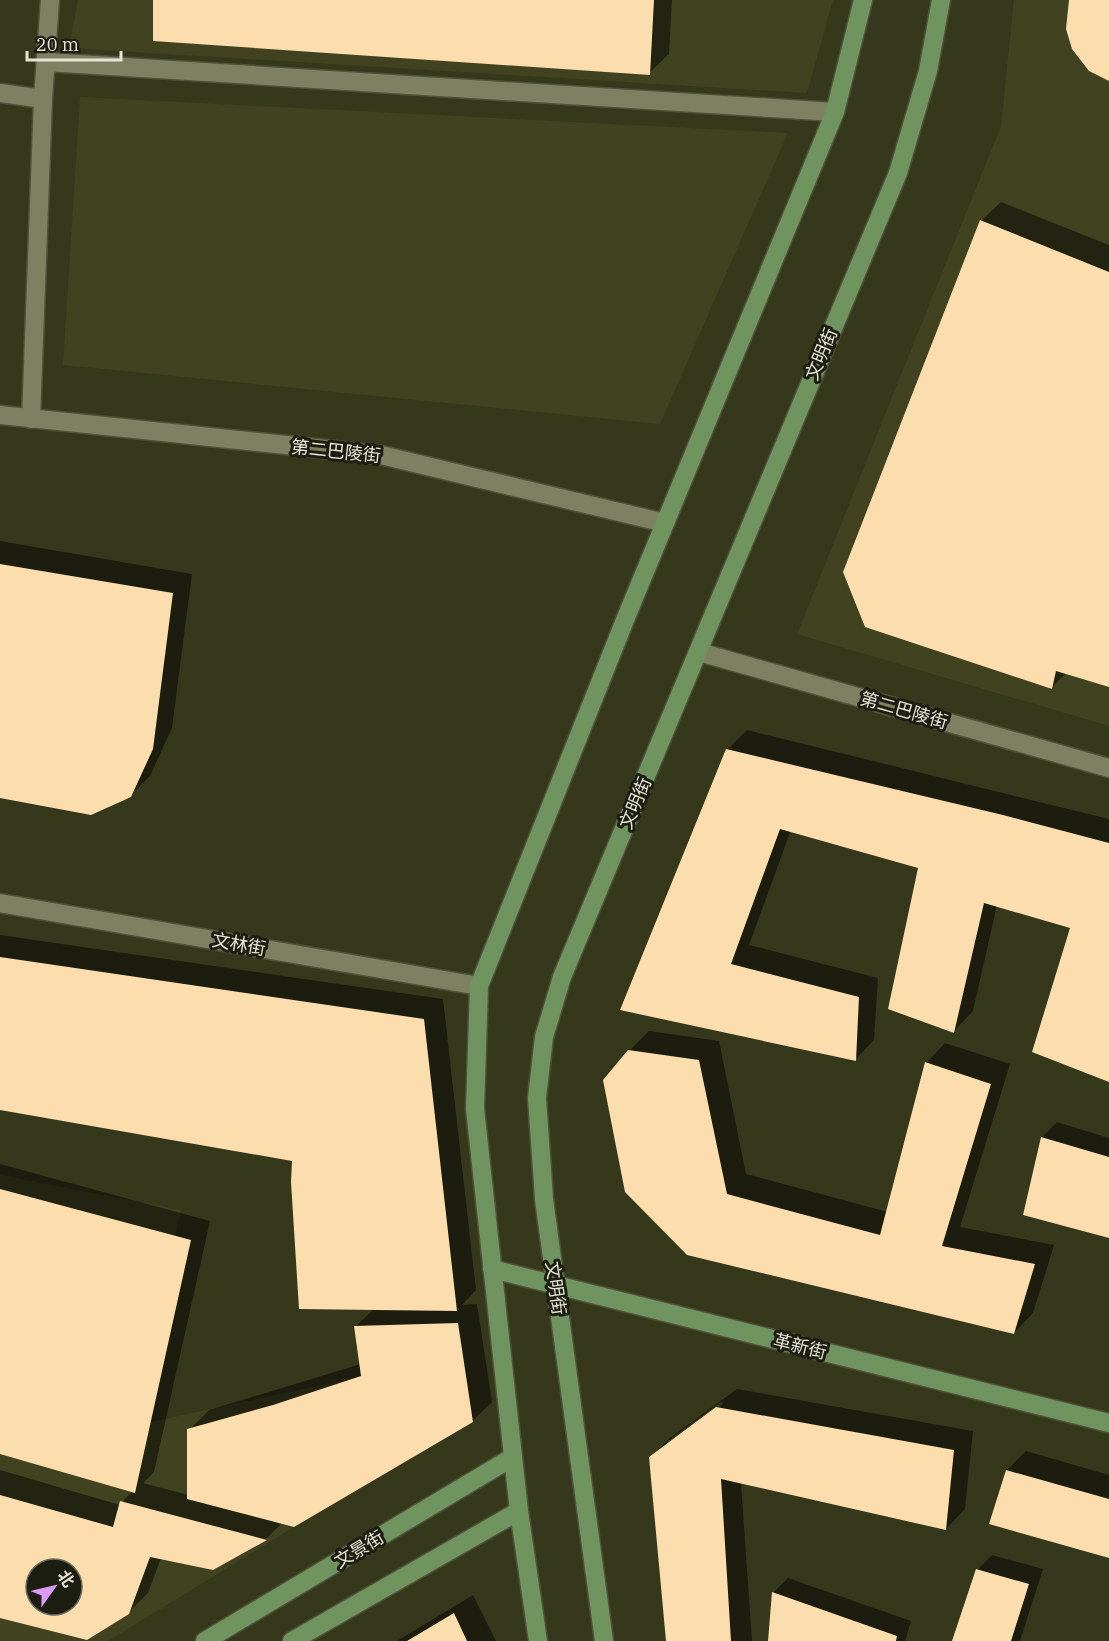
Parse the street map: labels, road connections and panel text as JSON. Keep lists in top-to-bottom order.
{
  "streets": {
    "main road": ["文明街", "革新街", "文景街"],
    "street": ["第二巴陵街", "文林街"]
  },
  "crossings": [
    ["文明街", "第二巴陵街"],
    ["文明街", "革新街"]
  ],
  "scale_bar": "20 m",
  "north": "top right"
}
